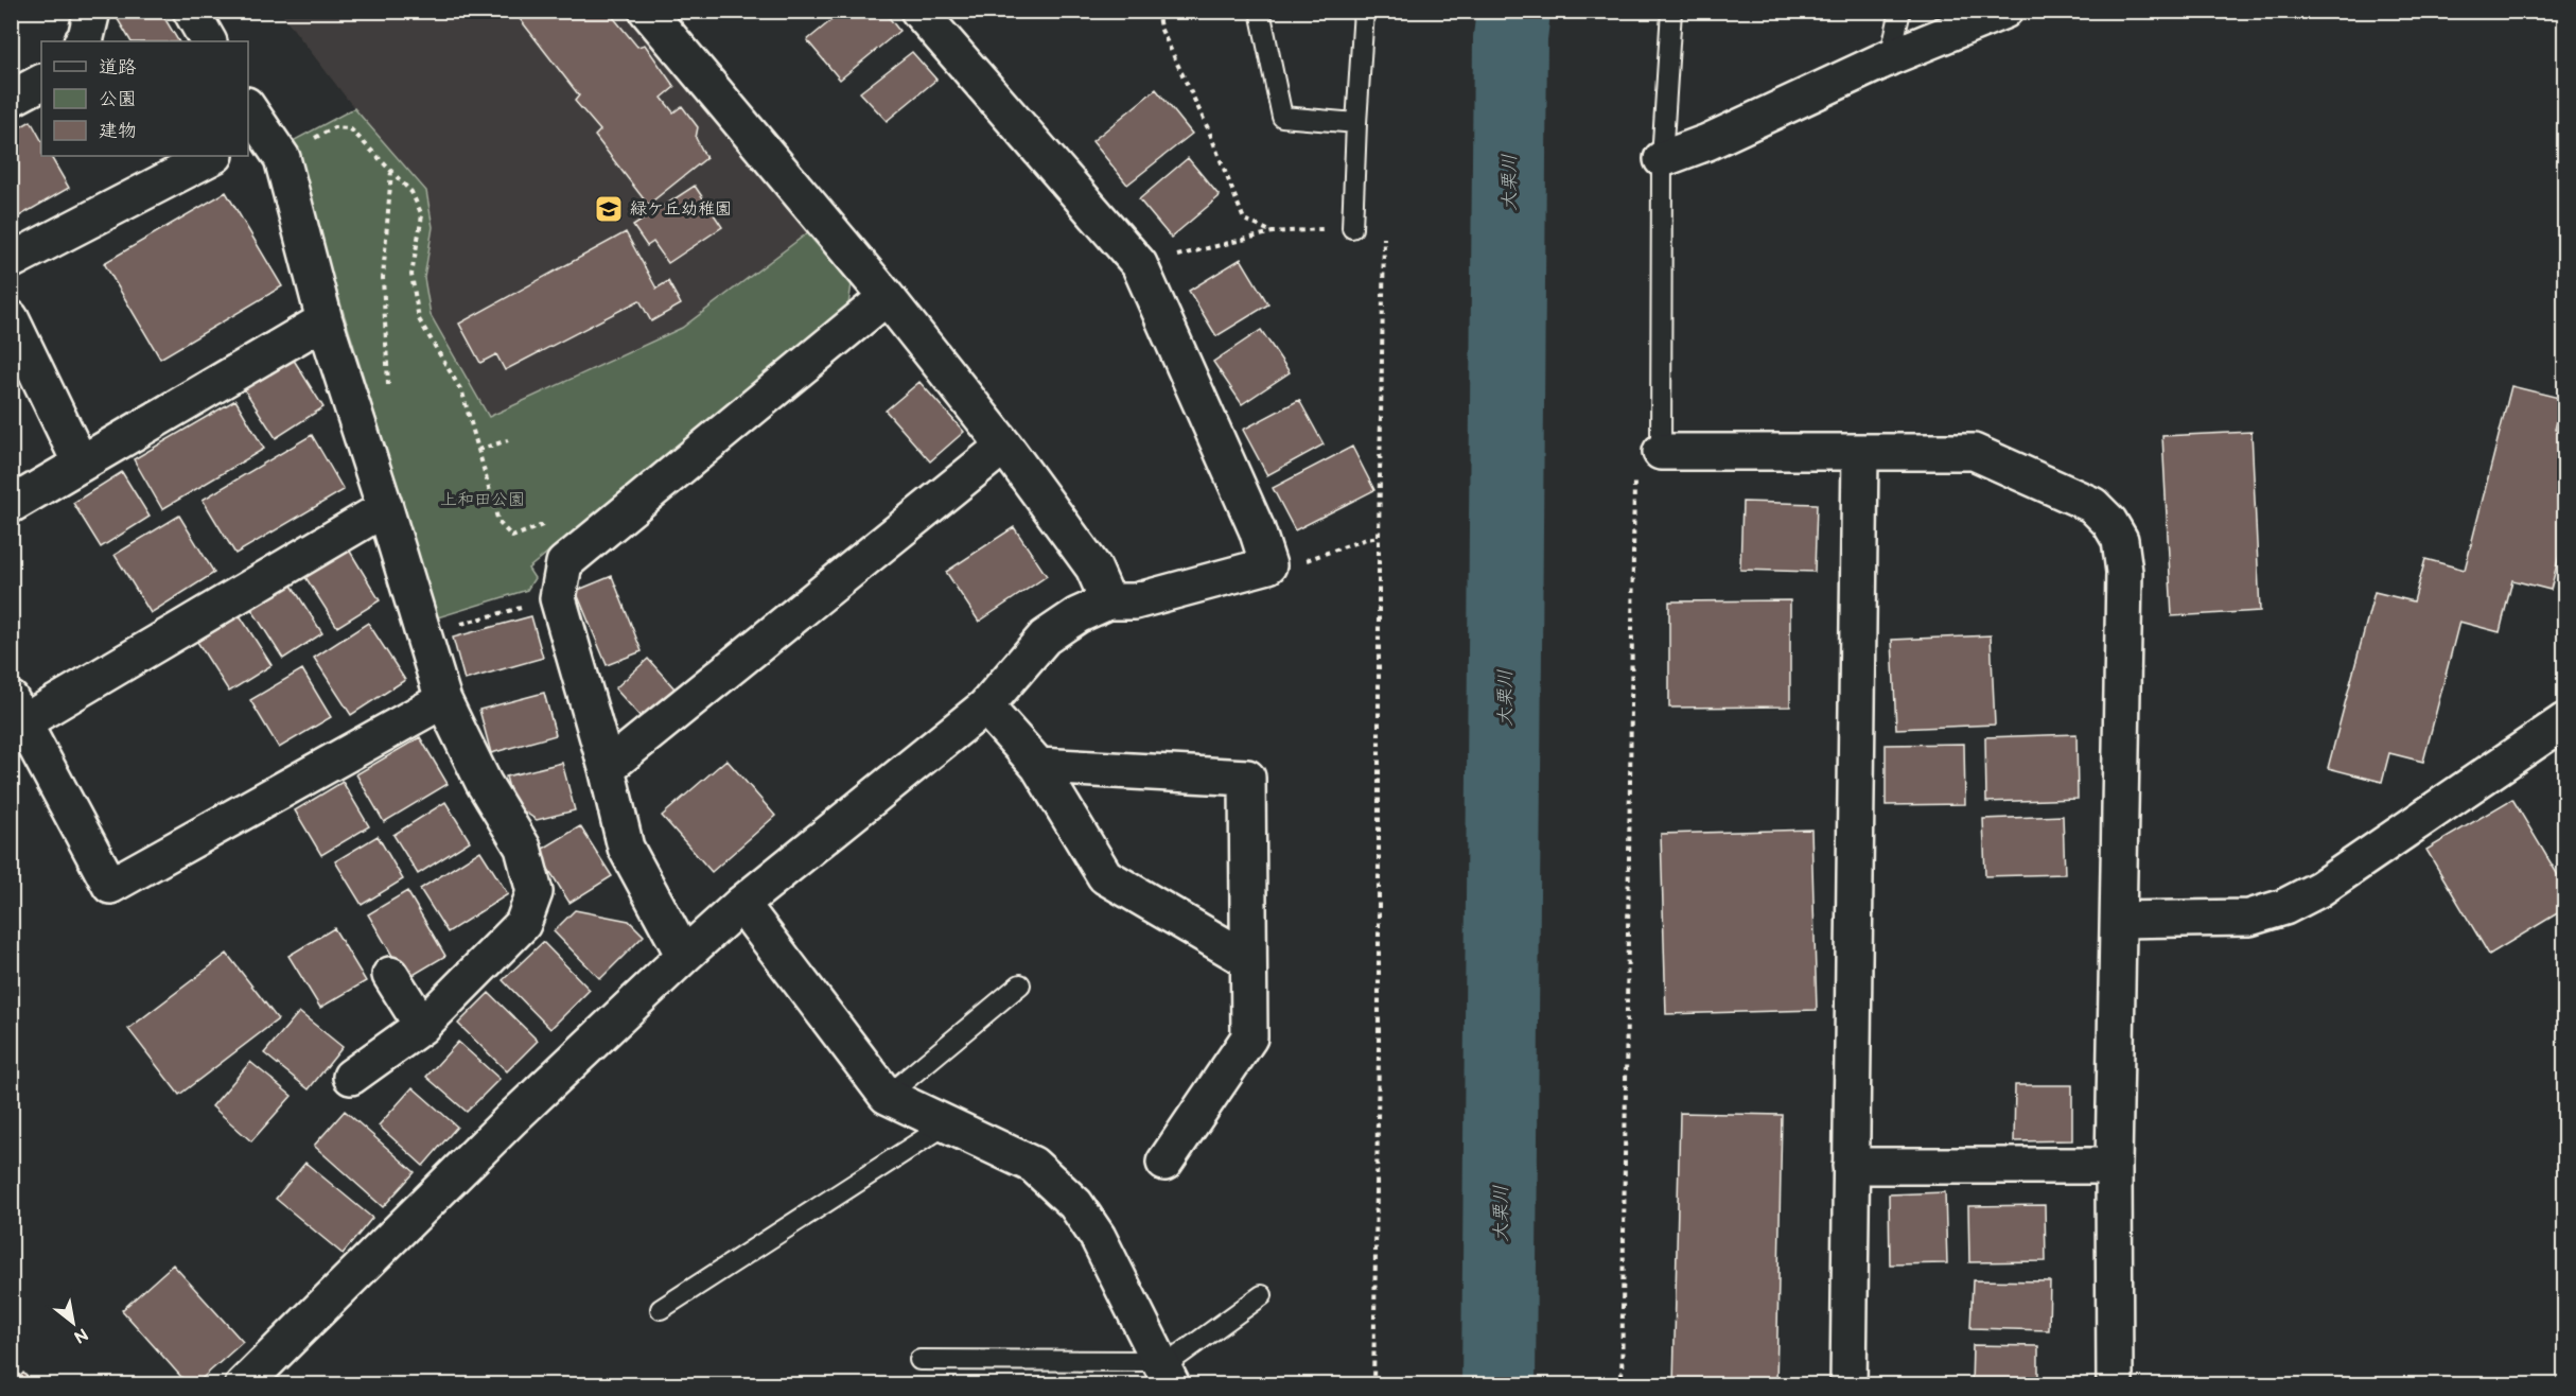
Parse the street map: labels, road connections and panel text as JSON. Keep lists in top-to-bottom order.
{
  "water": ["大栗川"],
  "parks": ["上和田公園"],
  "places": {
    "school or university": ["緑ケ丘幼稚園"]
  },
  "legend": ["道路", "公園", "建物"],
  "north": "bottom right"
}
